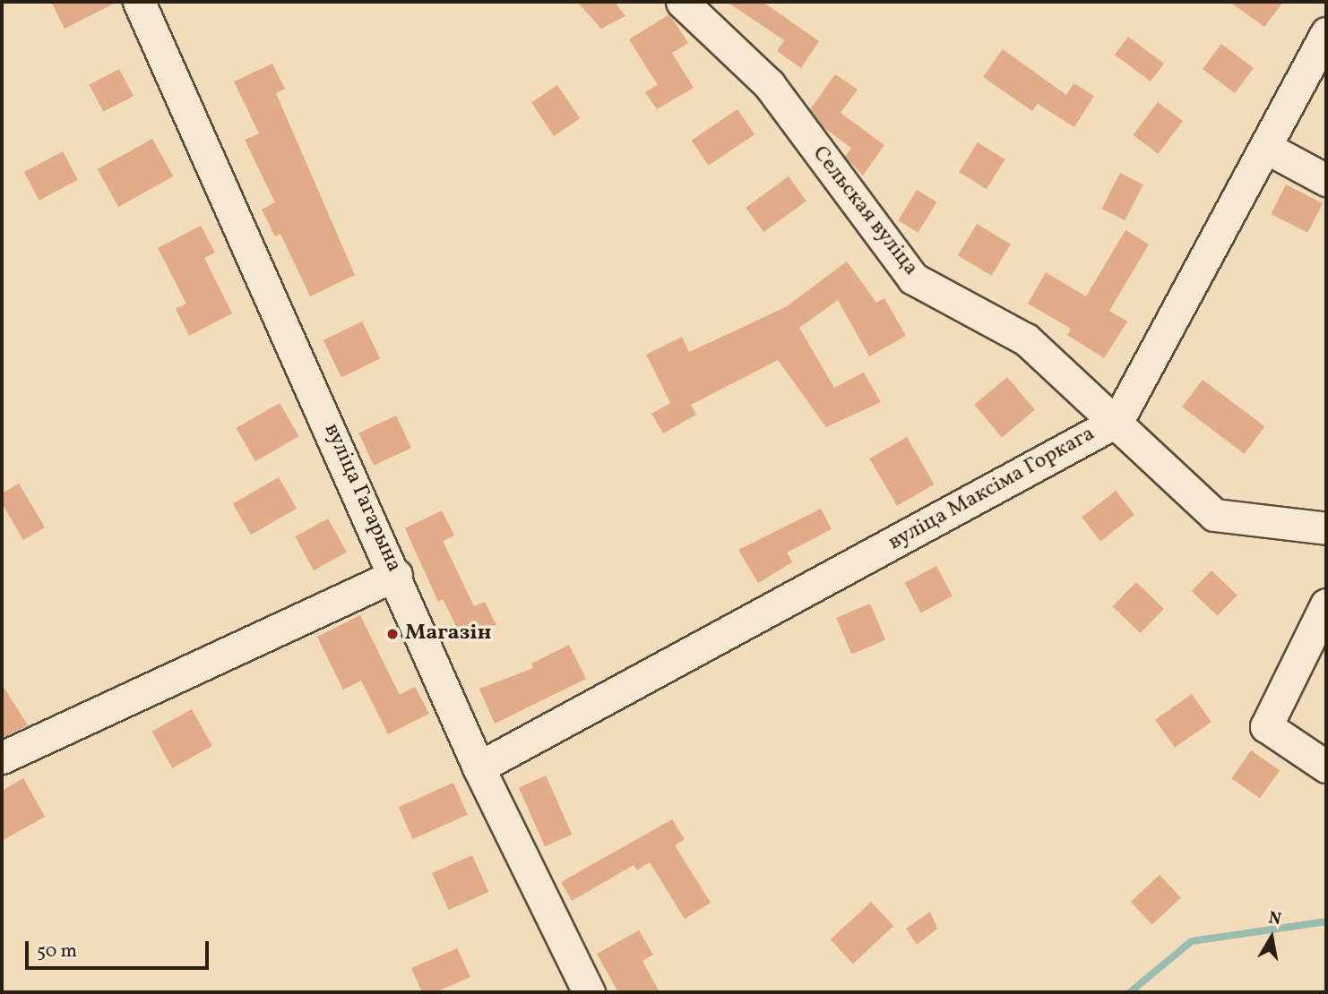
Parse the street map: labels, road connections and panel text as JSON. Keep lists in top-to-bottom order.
{
  "streets": {
    "street": ["Сельская вуліца", "вуліца Максіма Горкага", "вуліца Гагарына"]
  },
  "crossings": [
    ["Сельская вуліца", "вуліца Максіма Горкага"],
    ["вуліца Максіма Горкага", "вуліца Гагарына"]
  ],
  "places": ["Магазін"],
  "scale_bar": "50 m",
  "north": "top"
}
